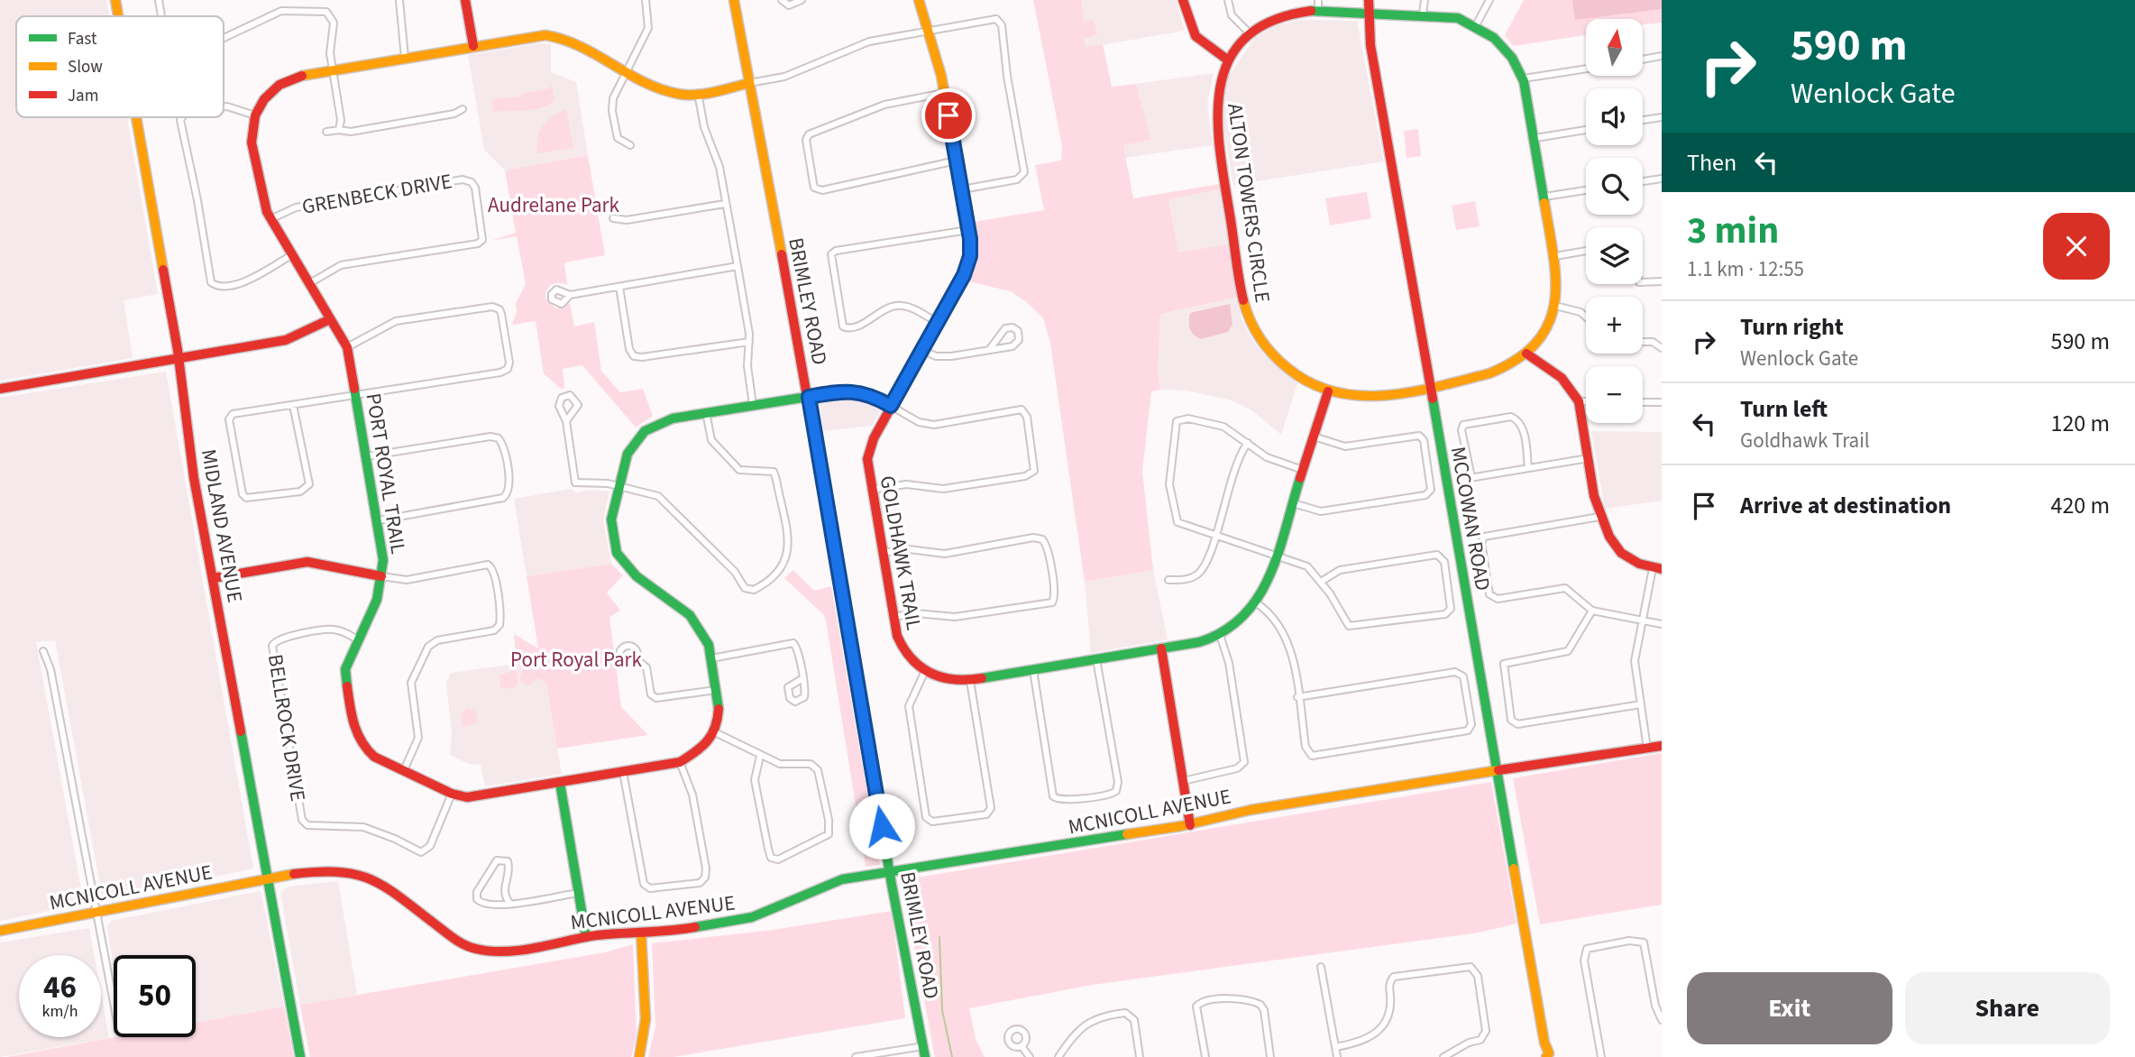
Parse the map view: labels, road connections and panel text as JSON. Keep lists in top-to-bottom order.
{
  "streets": {
    "street": [
      "GRENBECK DRIVE",
      "ALTON TOWERS CIRCLE",
      "BRIMLEY ROAD",
      "PORT ROYAL TRAIL",
      "MCCOWAN ROAD",
      "MIDLAND AVENUE",
      "GOLDHAWK TRAIL",
      "BELLROCK DRIVE",
      "MCNICOLL AVENUE"
    ]
  },
  "crossings": [
    ["GRENBECK DRIVE", "PORT ROYAL TRAIL"],
    ["ALTON TOWERS CIRCLE", "MCCOWAN ROAD"],
    ["BRIMLEY ROAD", "PORT ROYAL TRAIL"],
    ["BRIMLEY ROAD", "MCNICOLL AVENUE"],
    ["PORT ROYAL TRAIL", "BELLROCK DRIVE"],
    ["MCCOWAN ROAD", "MCNICOLL AVENUE"],
    ["MIDLAND AVENUE", "MCNICOLL AVENUE"]
  ],
  "parks": ["Audrelane Park", "Port Royal Park"],
  "legend": ["Fast", "Slow", "Jam"],
  "north": "top",
  "page": {
    "turn": ["590 m", "Wenlock Gate"],
    "map_buttons": ["+", "−"],
    "then": "Then",
    "heading": ["3 min", "1.1 km · 12:55"],
    "list": [
      {
        "name": "Turn right",
        "note": "Wenlock Gate",
        "value": "590 m"
      },
      {
        "name": "Turn left",
        "note": "Goldhawk Trail",
        "value": "120 m"
      },
      {
        "name": "Arrive at destination",
        "value": "420 m"
      }
    ],
    "speed": "46 km/h",
    "limit": "50",
    "buttons": ["Exit", "Share"]
  }
}
